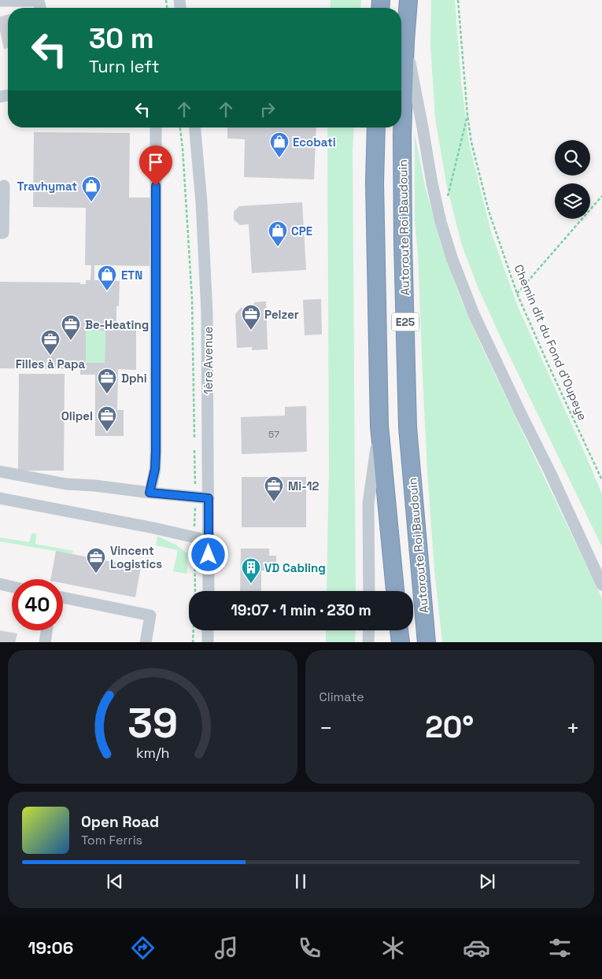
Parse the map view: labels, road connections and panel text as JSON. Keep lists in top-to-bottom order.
{
  "streets": {
    "highway": ["Autoroute Roi Baudouin", "E25"],
    "street": ["1ère Avenue"],
    "path": ["Chemin dit du Fond d'Oupeye"]
  },
  "places": {
    "shop": [
      "Ecobati",
      "Travhymat",
      "CPE",
      "ETN"
    ],
    "office": [
      "Pelzer",
      "Be-Heating",
      "Filles à Papa",
      "Dphi",
      "Olipel",
      "Mi-12",
      "Vincent Logistics"
    ],
    "building": ["VD Cabling"]
  },
  "house_numbers": ["57"],
  "page": {
    "turn": ["30 m", "Turn left"],
    "limit": "40",
    "trip": "19:07 · 1 min · 230 m",
    "tile": "Climate",
    "heat": ["−", "20°", "+"],
    "song": ["Open Road", "Tom Ferris"],
    "tabs": "19:06",
    "gauge": ["39", "km/h"]
  }
}
